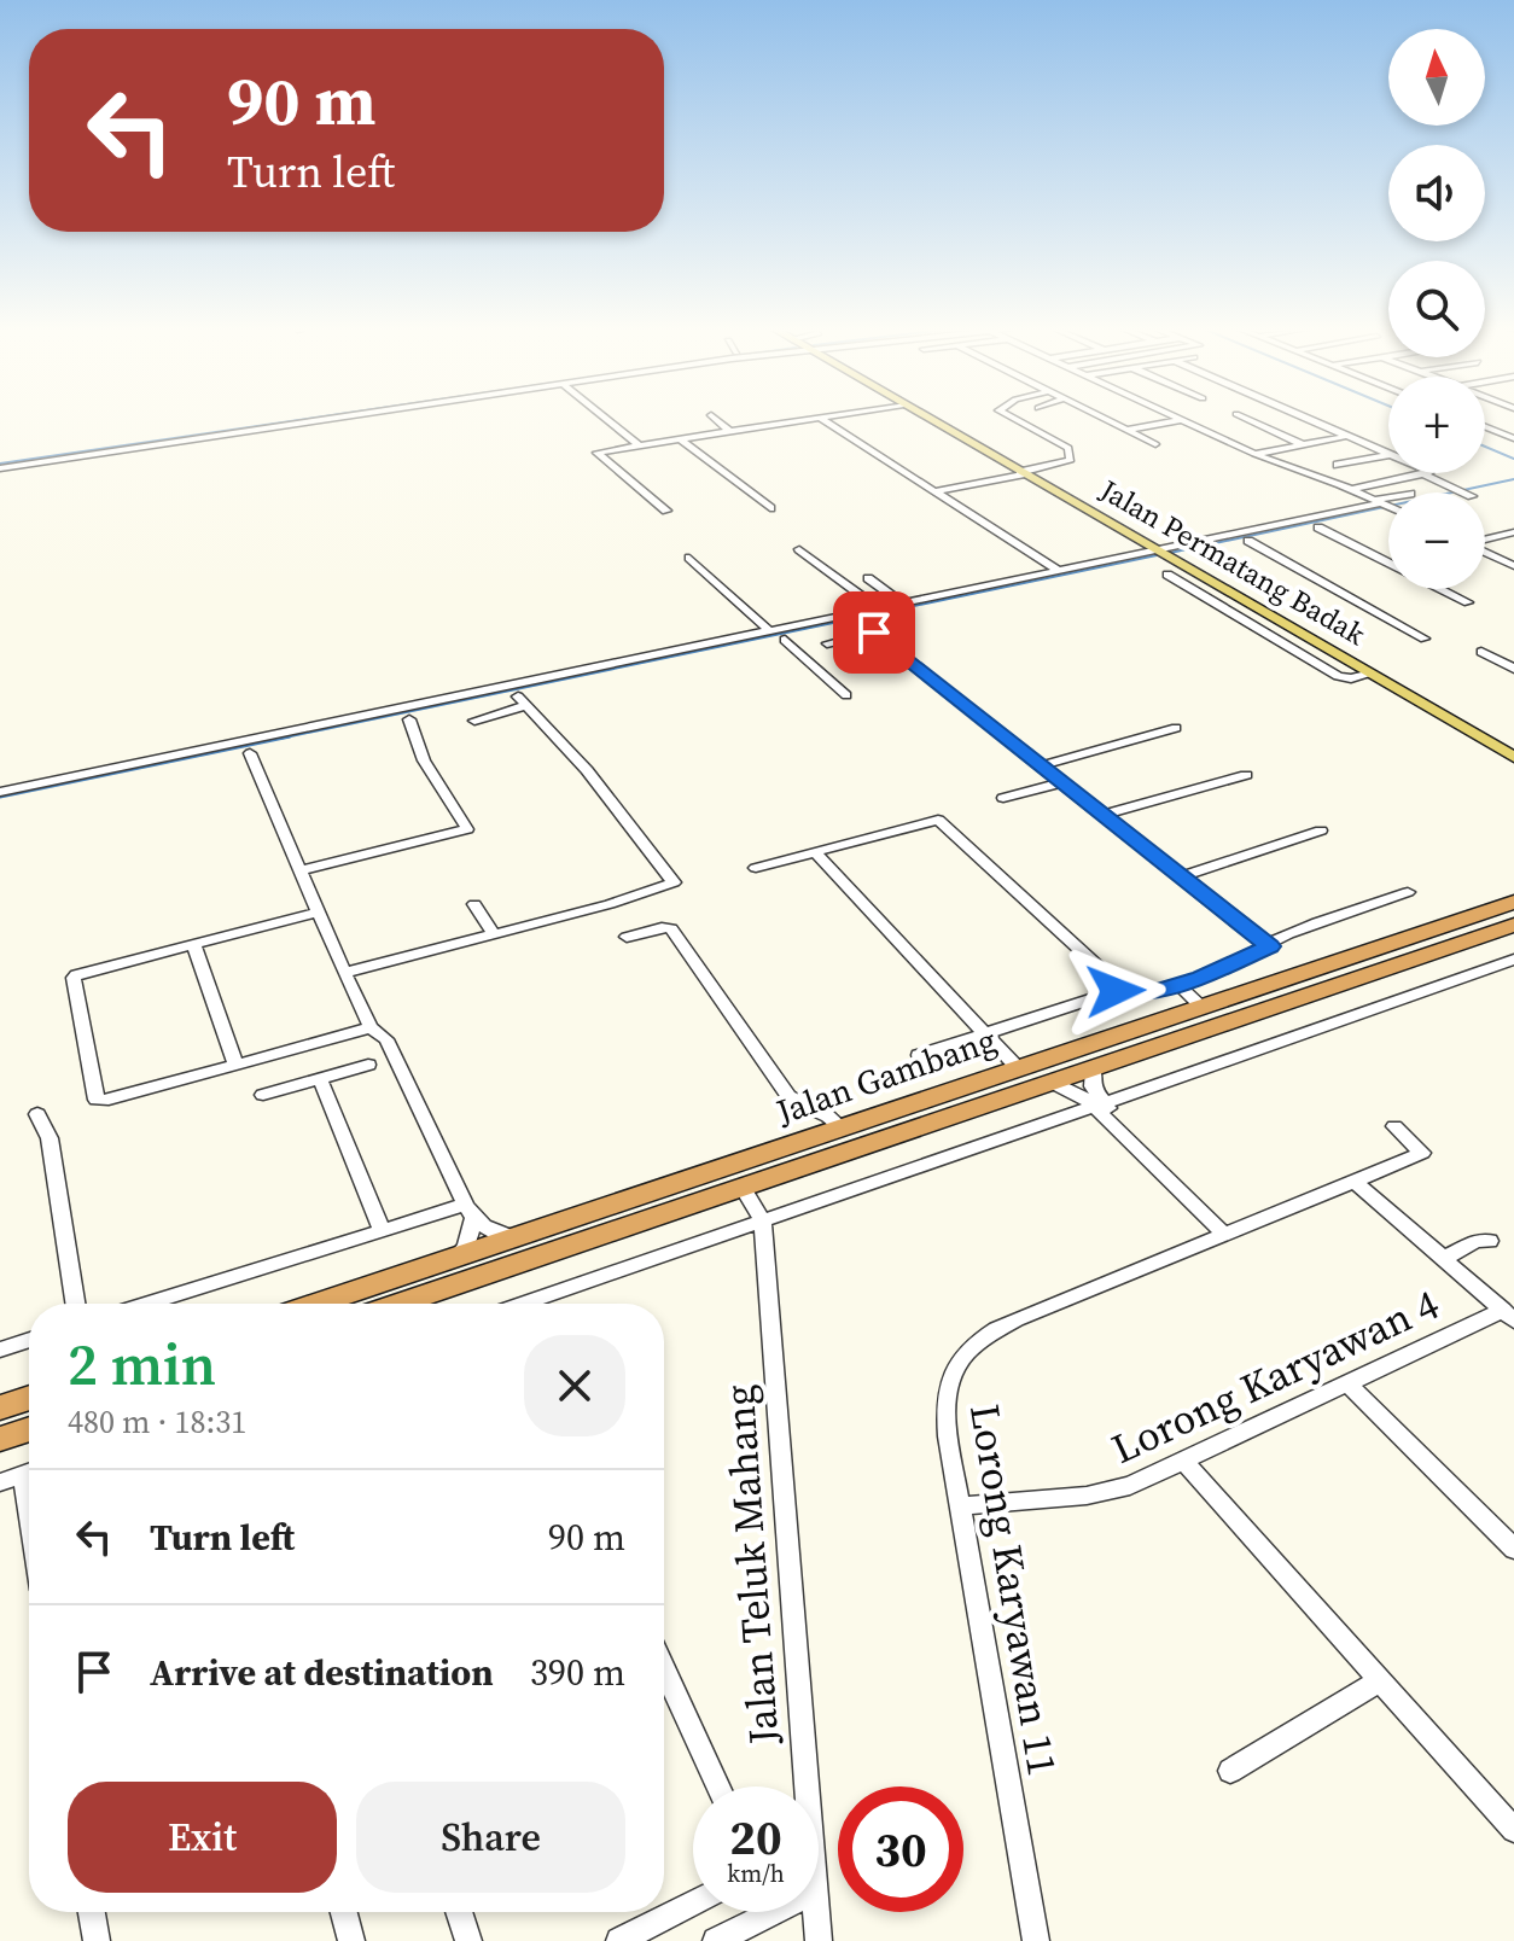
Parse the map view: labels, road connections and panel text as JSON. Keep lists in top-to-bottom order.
{
  "streets": {
    "highway": ["Jalan Gambang"],
    "main road": ["Jalan Permatang Badak"],
    "street": ["Lorong Karyawan 4", "Jalan Teluk Mahang", "Lorong Karyawan 11"]
  },
  "crossings": [
    ["Jalan Gambang", "Jalan Teluk Mahang"],
    ["Lorong Karyawan 4", "Lorong Karyawan 11"]
  ],
  "north": "top",
  "page": {
    "map_buttons": ["+", "−"],
    "turn": ["90 m", "Turn left"],
    "heading": ["2 min", "480 m · 18:31"],
    "list": [
      {
        "name": "Turn left",
        "value": "90 m"
      },
      {
        "name": "Arrive at destination",
        "value": "390 m"
      }
    ],
    "buttons": ["Exit", "Share"],
    "speed": "20 km/h",
    "limit": "30"
  }
}
